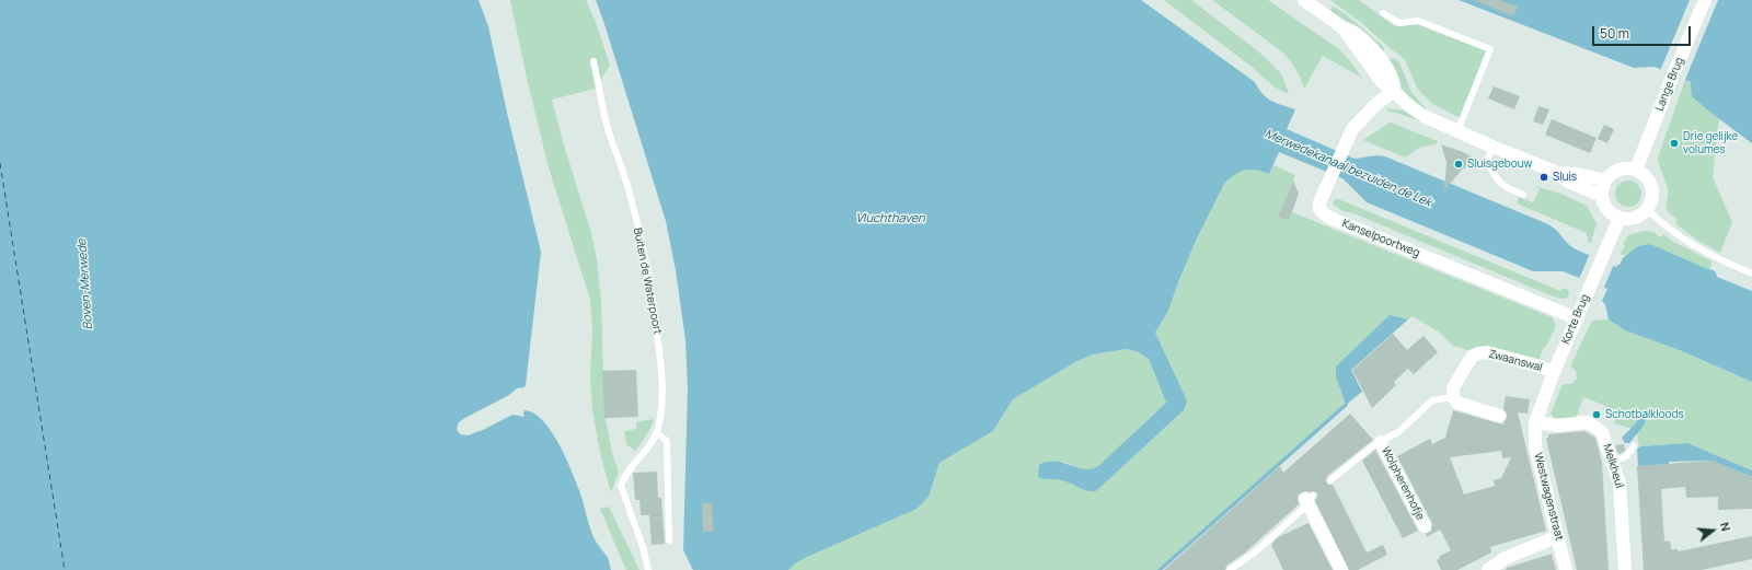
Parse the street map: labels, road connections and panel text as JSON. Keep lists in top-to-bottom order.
{
  "streets": {
    "street": [
      "Lange Brug",
      "Kanselpoortweg",
      "Korte Brug",
      "Zwaanswal",
      "Melkheul",
      "Wolpherenhofje",
      "Westwagenstraat"
    ],
    "lane": ["Buiten de Waterpoort"]
  },
  "crossings": [
    ["Lange Brug", "Korte Brug"],
    ["Kanselpoortweg", "Korte Brug"],
    ["Korte Brug", "Zwaanswal"],
    ["Korte Brug", "Melkheul"],
    ["Korte Brug", "Westwagenstraat"],
    ["Melkheul", "Westwagenstraat"]
  ],
  "water": ["Merwedekanaal bezuiden de Lek", "Vluchthaven", "Boven-Merwede"],
  "places": [
    "Drie gelijke volumes",
    "Sluisgebouw",
    "Sluis",
    "Schotbalkloods"
  ],
  "scale_bar": "50 m",
  "north": "right"
}
